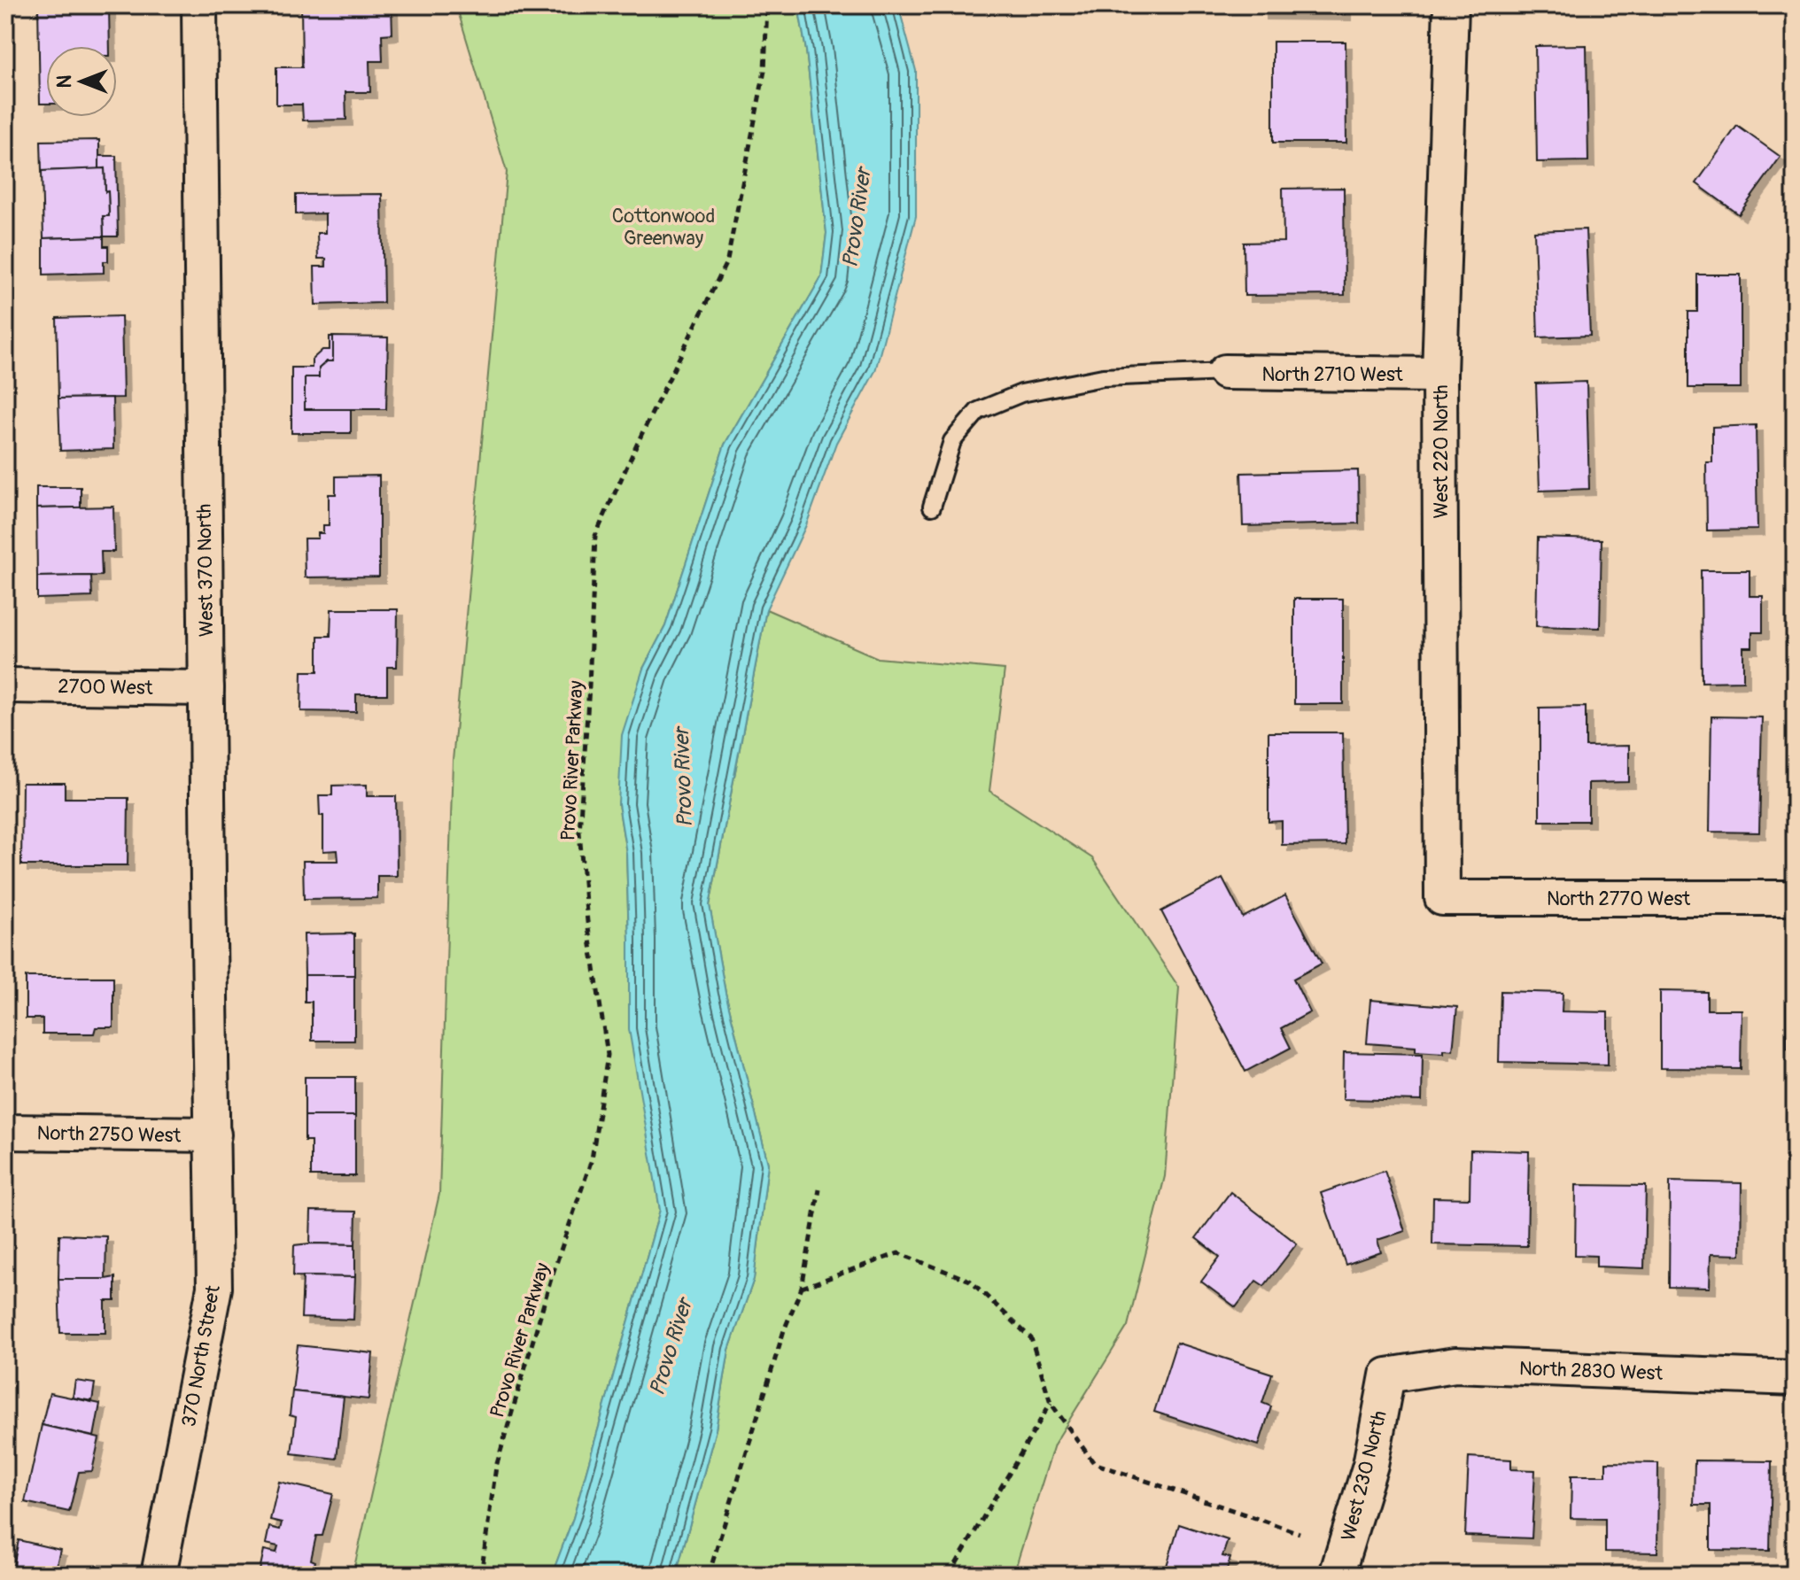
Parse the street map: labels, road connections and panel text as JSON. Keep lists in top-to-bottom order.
{
  "streets": {
    "street": [
      "North 2710 West",
      "West 220 North",
      "West 370 North",
      "2700 West",
      "North 2770 West",
      "North 2750 West",
      "370 North Street",
      "North 2830 West",
      "West 230 North"
    ],
    "path": ["Provo River Parkway"]
  },
  "crossings": [
    ["North 2710 West", "West 220 North"],
    ["West 220 North", "North 2770 West"],
    ["West 370 North", "2700 West"],
    ["West 370 North", "North 2750 West"],
    ["West 370 North", "370 North Street"],
    ["North 2750 West", "370 North Street"],
    ["North 2830 West", "West 230 North"]
  ],
  "water": ["Provo River"],
  "parks": ["Cottonwood Greenway"],
  "north": "left"
}
